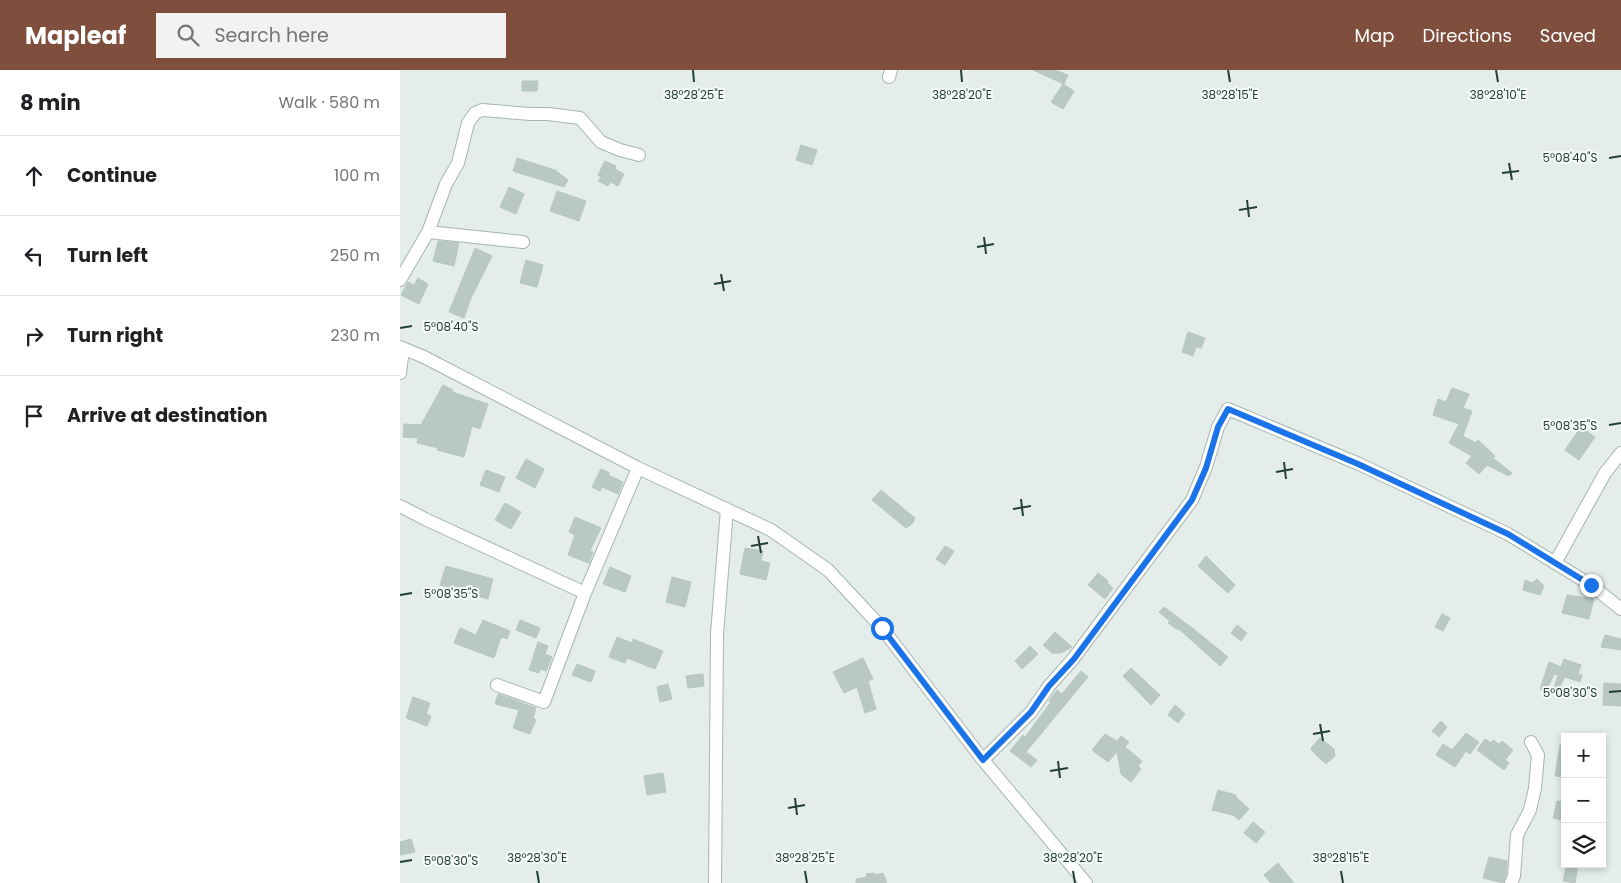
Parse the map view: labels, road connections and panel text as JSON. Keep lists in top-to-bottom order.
{
  "page": {
    "header": "Mapleaf",
    "search": "Search here",
    "nav": ["Map", "Directions", "Saved"],
    "heading": ["8 min", "Walk · 580 m"],
    "list": [
      ["Continue", "100 m"],
      ["Turn left", "250 m"],
      ["Turn right", "230 m"],
      "Arrive at destination"
    ],
    "map_buttons": ["+", "−"]
  },
  "coordinates": [
    "38°28'25\"E",
    "38°28'20\"E",
    "38°28'15\"E",
    "38°28'10\"E",
    "5°08'40\"S",
    "5°08'35\"S",
    "5°08'30\"S",
    "38°28'30\"E"
  ]
}
